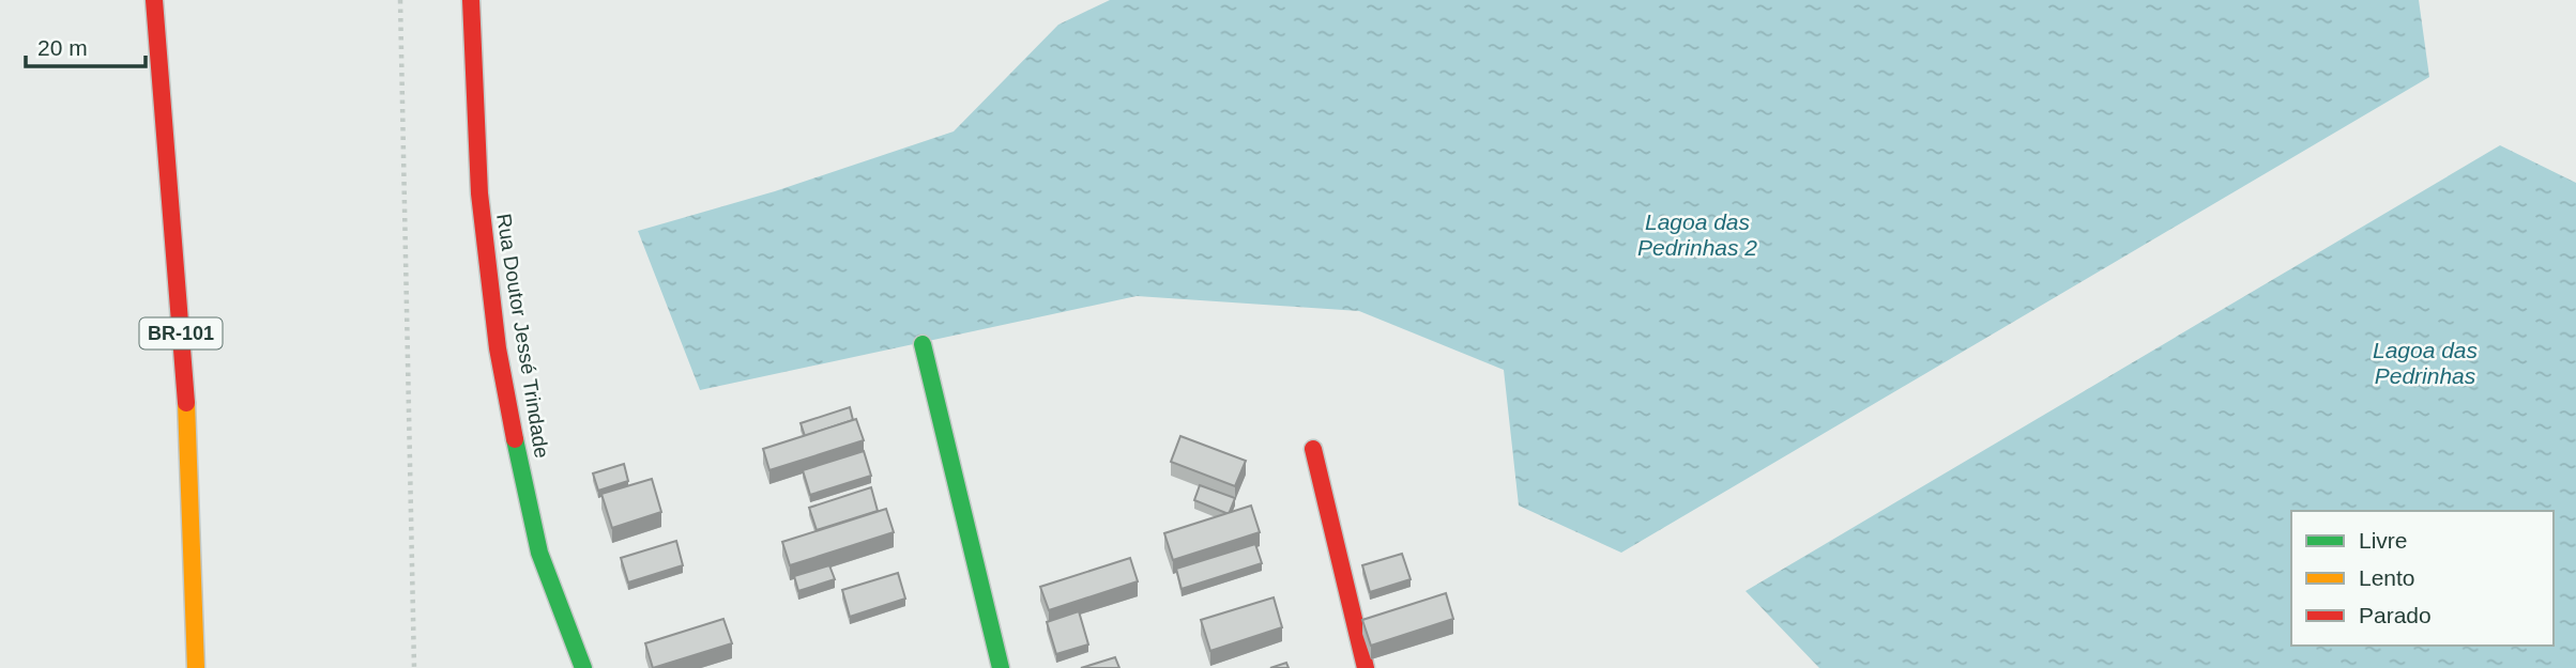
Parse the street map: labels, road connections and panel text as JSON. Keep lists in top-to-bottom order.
{
  "streets": {
    "main road": ["BR-101", "Rua Doutor Jessé Trindade"]
  },
  "water": ["Lagoa das Pedrinhas 2", "Lagoa das Pedrinhas"],
  "legend": ["Livre", "Lento", "Parado"],
  "scale_bar": "20 m"
}
